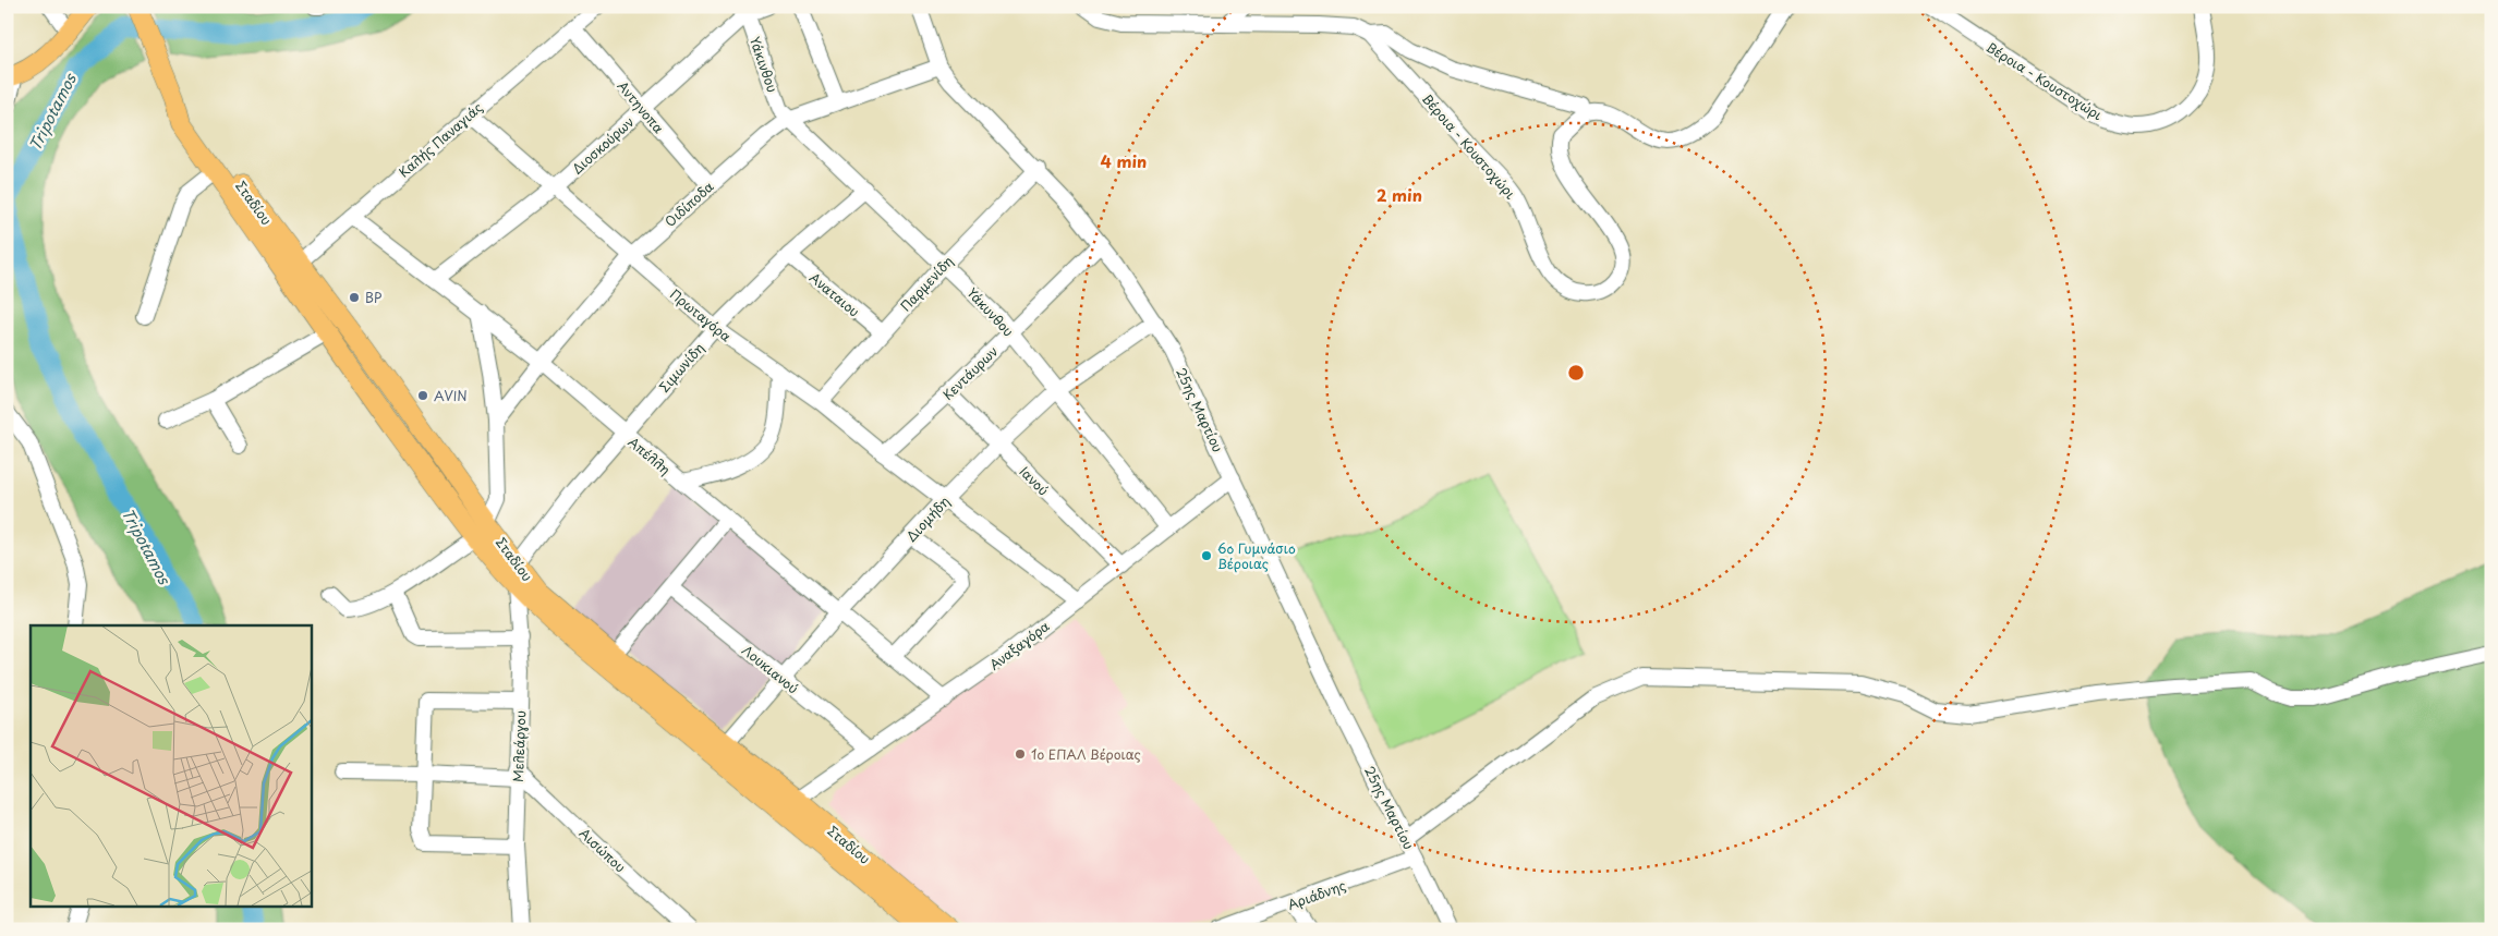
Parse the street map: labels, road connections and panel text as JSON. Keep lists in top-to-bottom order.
{
  "streets": {
    "main road": ["Σταδίου"],
    "street": [
      "Υάκινθου",
      "Βέροια - Κουστοχώρι",
      "Αντηνοπα",
      "Καλής Παναγιάς",
      "Διοσκούρων",
      "Οιδίποδα",
      "Παρμενίδη",
      "Αναταιου",
      "Υάκυνθου",
      "Πρωταγόρα",
      "Σιμωνίδη",
      "Κεντάυρων",
      "25ης Μαρτίου",
      "Απέλλη",
      "Ιανού",
      "Διομήδη",
      "Αναξαγόρα",
      "Λουκιανού",
      "Μελεάργου",
      "Αισώπου",
      "Αριάδνης"
    ]
  },
  "crossings": [
    ["Υάκινθου", "Διοσκούρων"],
    ["Υάκινθου", "Οιδίποδα"],
    ["Υάκινθου", "Υάκυνθου"],
    ["Αντηνοπα", "Καλής Παναγιάς"],
    ["Αντηνοπα", "Διοσκούρων"],
    ["Αντηνοπα", "Οιδίποδα"],
    ["Καλής Παναγιάς", "Σταδίου"],
    ["Καλής Παναγιάς", "Πρωταγόρα"],
    ["Καλής Παναγιάς", "Απέλλη"],
    ["Διοσκούρων", "Πρωταγόρα"],
    ["Διοσκούρων", "Απέλλη"],
    ["Σταδίου", "Σιμωνίδη"],
    ["Σταδίου", "Διομήδη"],
    ["Σταδίου", "Αναξαγόρα"],
    ["Σταδίου", "Μελεάργου"],
    ["Οιδίποδα", "Υάκυνθου"],
    ["Οιδίποδα", "Πρωταγόρα"],
    ["Οιδίποδα", "25ης Μαρτίου"],
    ["Οιδίποδα", "Απέλλη"],
    ["Παρμενίδη", "Αναταιου"],
    ["Παρμενίδη", "Υάκυνθου"],
    ["Παρμενίδη", "Πρωταγόρα"],
    ["Παρμενίδη", "25ης Μαρτίου"],
    ["Αναταιου", "Σιμωνίδη"],
    ["Υάκυνθου", "Σιμωνίδη"],
    ["Υάκυνθου", "Κεντάυρων"],
    ["Υάκυνθου", "Διομήδη"],
    ["Υάκυνθου", "Αναξαγόρα"],
    ["Πρωταγόρα", "Σιμωνίδη"],
    ["Πρωταγόρα", "Κεντάυρων"],
    ["Πρωταγόρα", "Διομήδη"],
    ["Πρωταγόρα", "Αναξαγόρα"],
    ["Σιμωνίδη", "Απέλλη"],
    ["Σιμωνίδη", "Μελεάργου"],
    ["Κεντάυρων", "25ης Μαρτίου"],
    ["Κεντάυρων", "Ιανού"],
    ["25ης Μαρτίου", "Διομήδη"],
    ["25ης Μαρτίου", "Αναξαγόρα"],
    ["25ης Μαρτίου", "Αριάδνης"],
    ["Απέλλη", "Διομήδη"],
    ["Απέλλη", "Αναξαγόρα"],
    ["Ιανού", "Διομήδη"],
    ["Ιανού", "Αναξαγόρα"],
    ["Διομήδη", "Λουκιανού"],
    ["Αναξαγόρα", "Λουκιανού"],
    ["Μελεάργου", "Αισώπου"]
  ],
  "water": ["Tripotamos"],
  "places": [
    "BP",
    "AVIN",
    "6ο Γυμνάσιο Βέροιας",
    "1ο ΕΠΑΛ Βέροιας"
  ],
  "rings": ["4 min", "2 min"]
}
